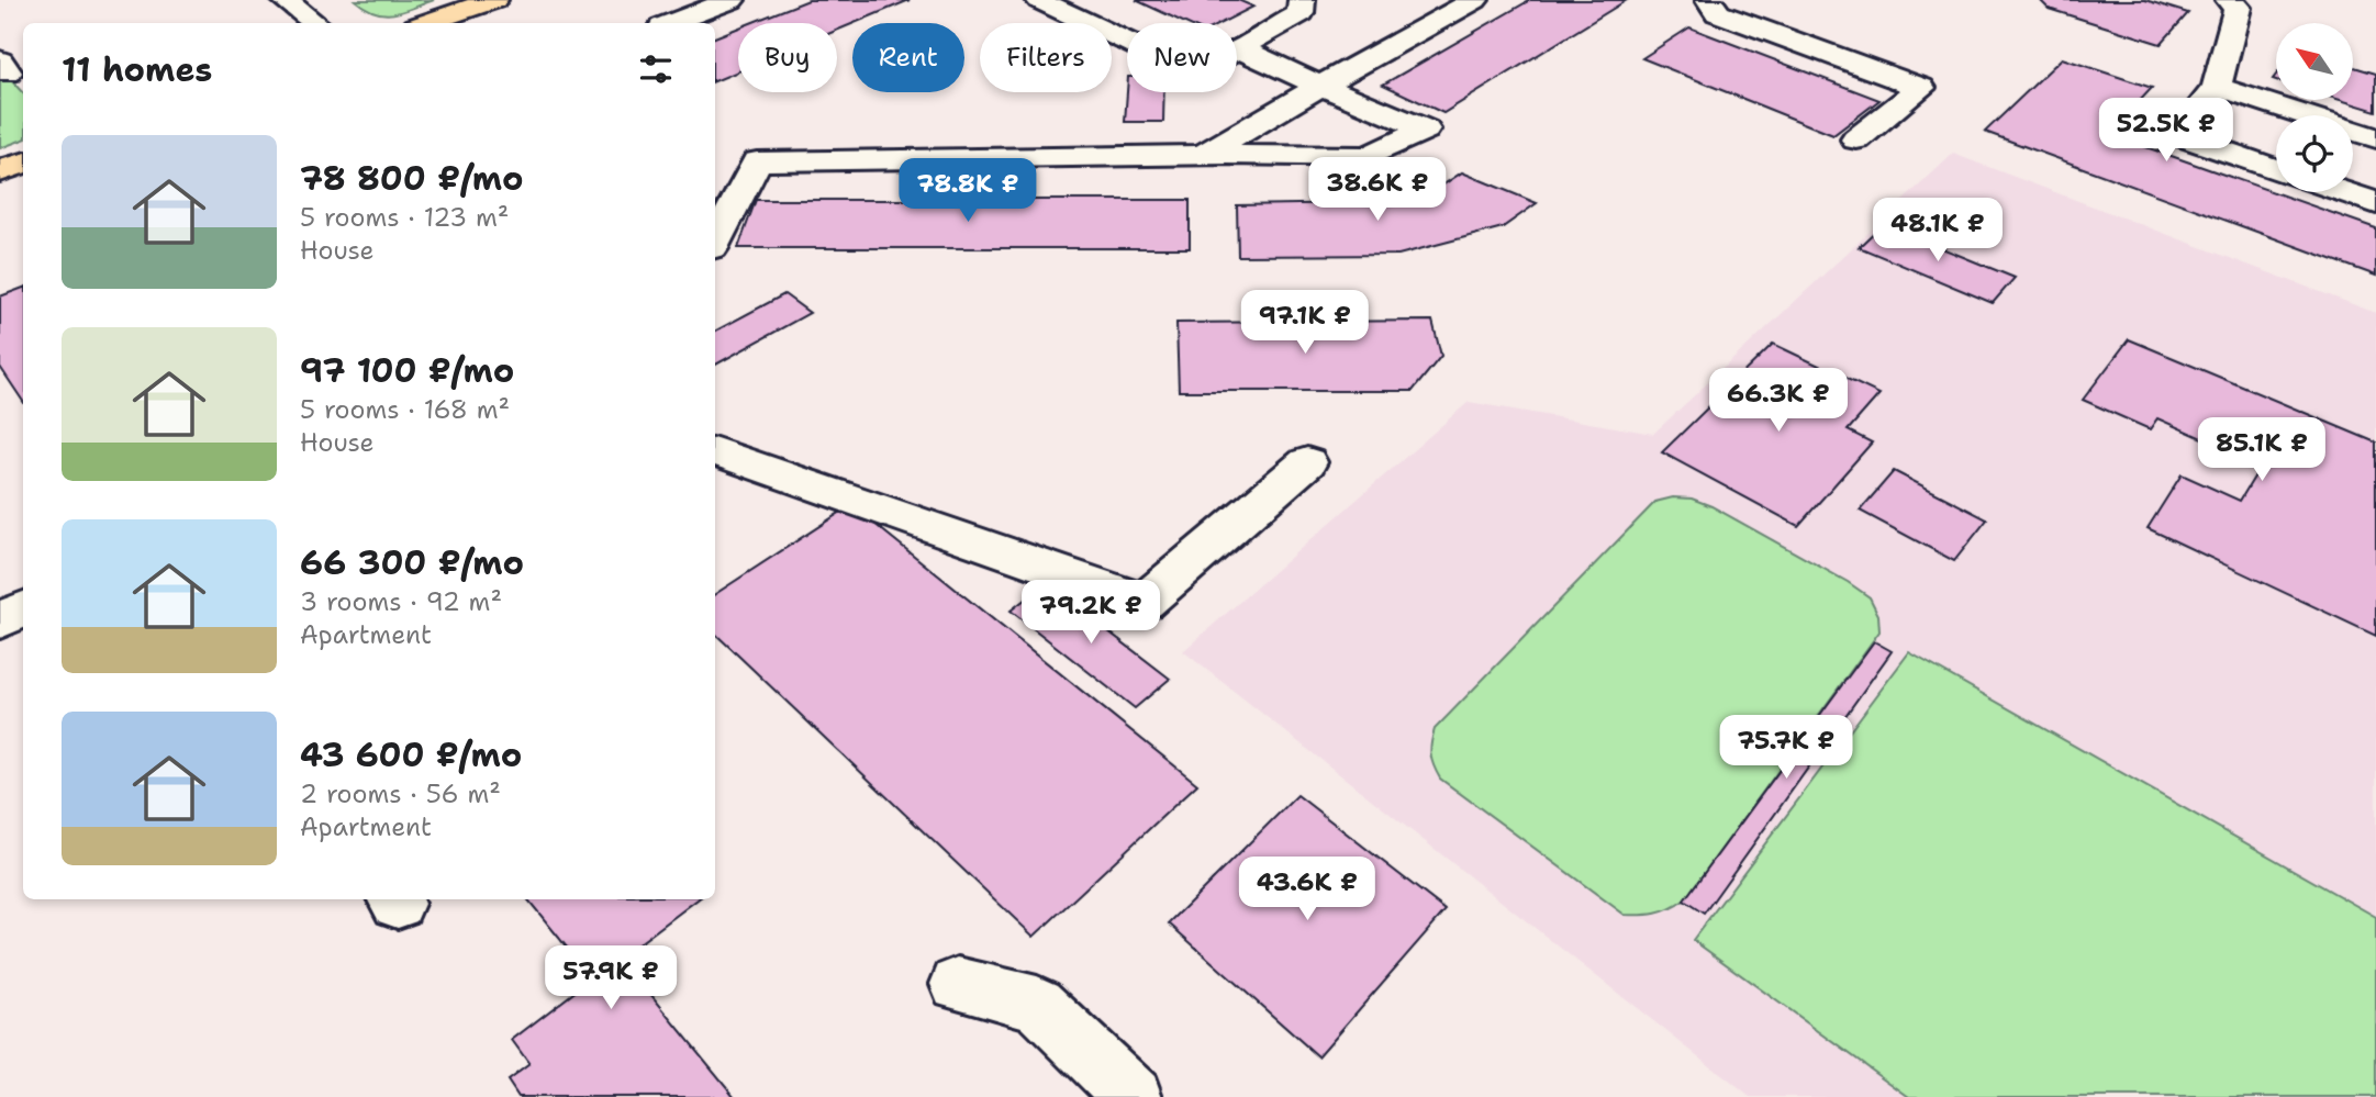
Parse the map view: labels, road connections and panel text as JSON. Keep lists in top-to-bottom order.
{
  "north": "top left",
  "page": {
    "chip": [
      "Buy",
      "Rent",
      "Filters",
      "New"
    ],
    "heading": "11 homes",
    "price": [
      "52.5K ₽",
      "38.6K ₽",
      "78.8K ₽",
      "48.1K ₽",
      "97.1K ₽",
      "66.3K ₽",
      "85.1K ₽",
      "79.2K ₽",
      "75.7K ₽",
      "43.6K ₽",
      "57.9K ₽"
    ],
    "list": [
      {
        "name": "78 800 ₽/mo",
        "note": "5 rooms · 123 m² · House"
      },
      {
        "name": "97 100 ₽/mo",
        "note": "5 rooms · 168 m² · House"
      },
      {
        "name": "66 300 ₽/mo",
        "note": "3 rooms · 92 m² · Apartment"
      },
      {
        "name": "43 600 ₽/mo",
        "note": "2 rooms · 56 m² · Apartment"
      }
    ]
  }
}
